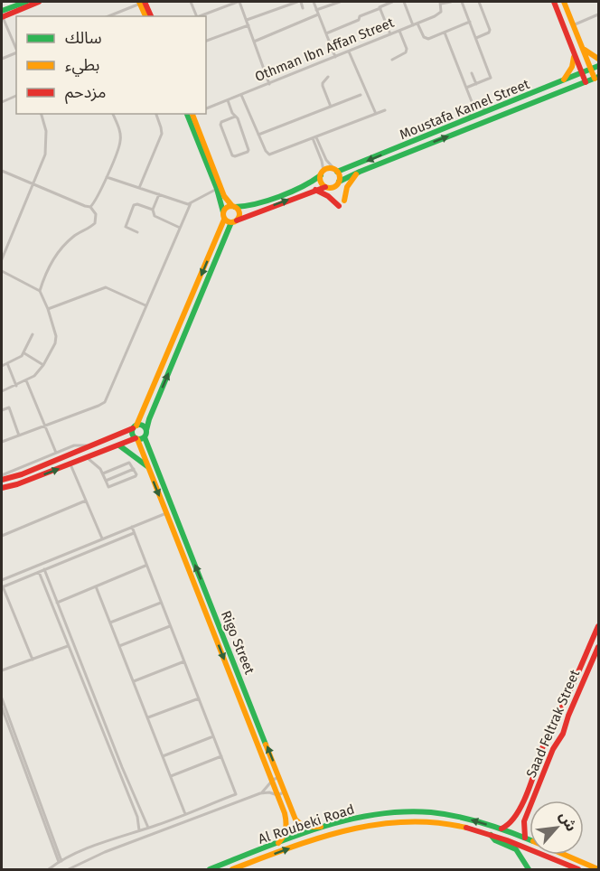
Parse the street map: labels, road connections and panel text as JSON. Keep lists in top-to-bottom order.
{
  "streets": {
    "street": [
      "Othman Ibn Affan Street",
      "Moustafa Kamel Street",
      "Rigo Street",
      "Saad Feltrak Street",
      "Al Roubeki Road"
    ]
  },
  "crossings": [
    ["Rigo Street", "Al Roubeki Road"],
    ["Saad Feltrak Street", "Al Roubeki Road"]
  ],
  "legend": ["سالك", "بطيء", "مزدحم"],
  "north": "top right"
}
